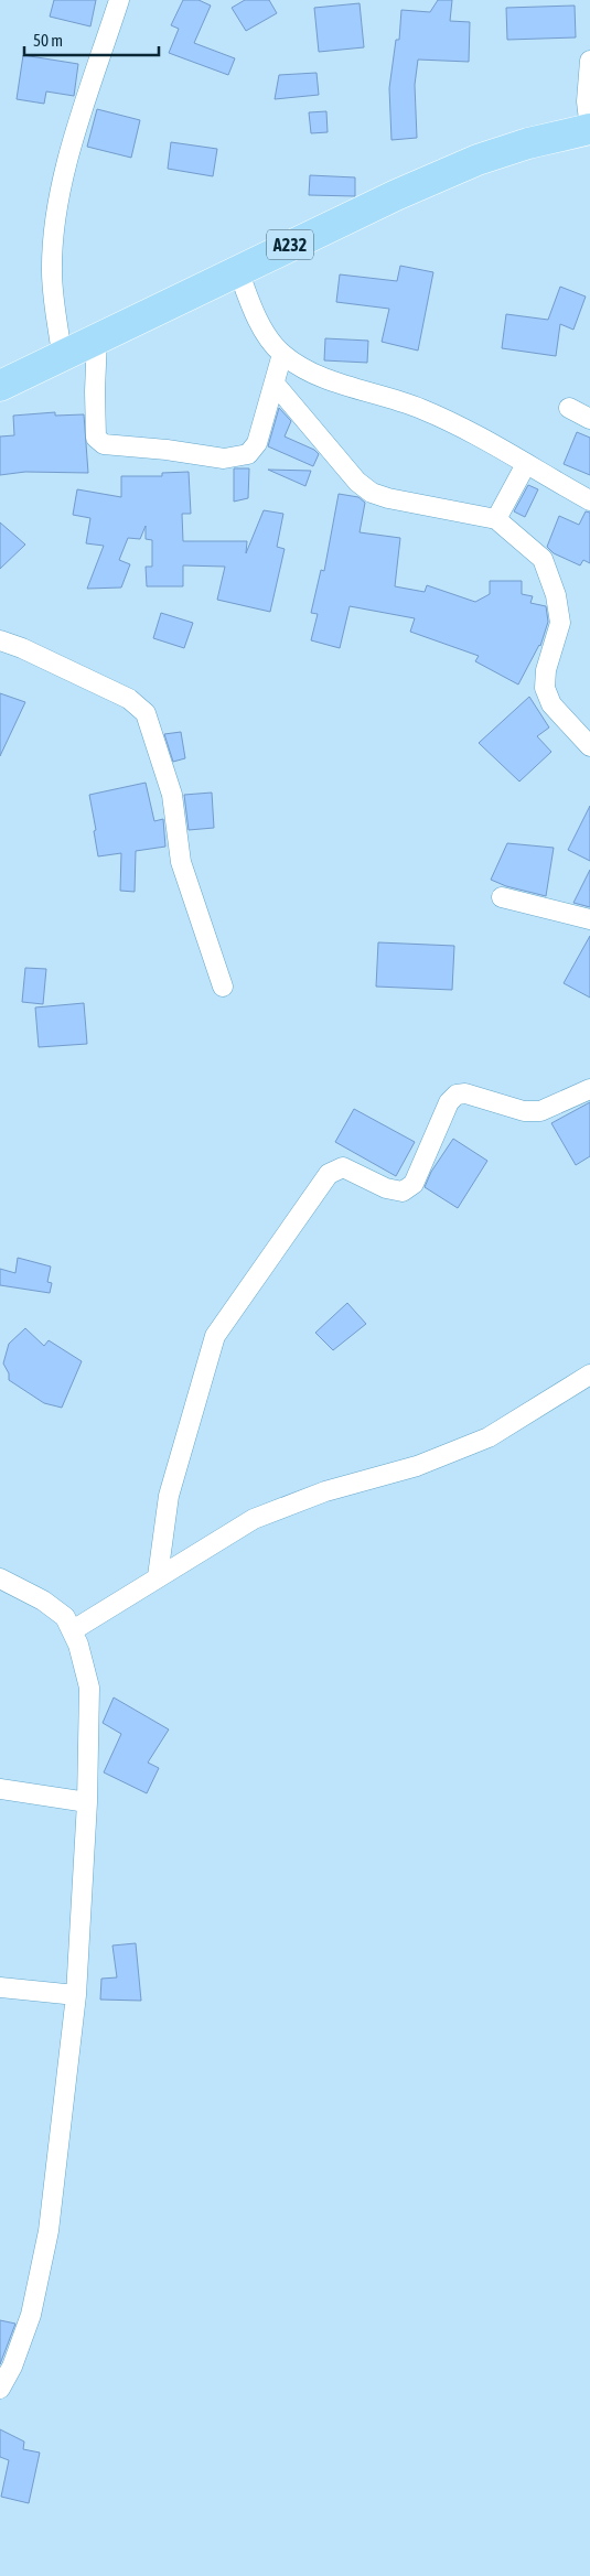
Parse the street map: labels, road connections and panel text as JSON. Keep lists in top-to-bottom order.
{
  "streets": {
    "main road": ["A232"]
  },
  "scale_bar": "50 m"
}
